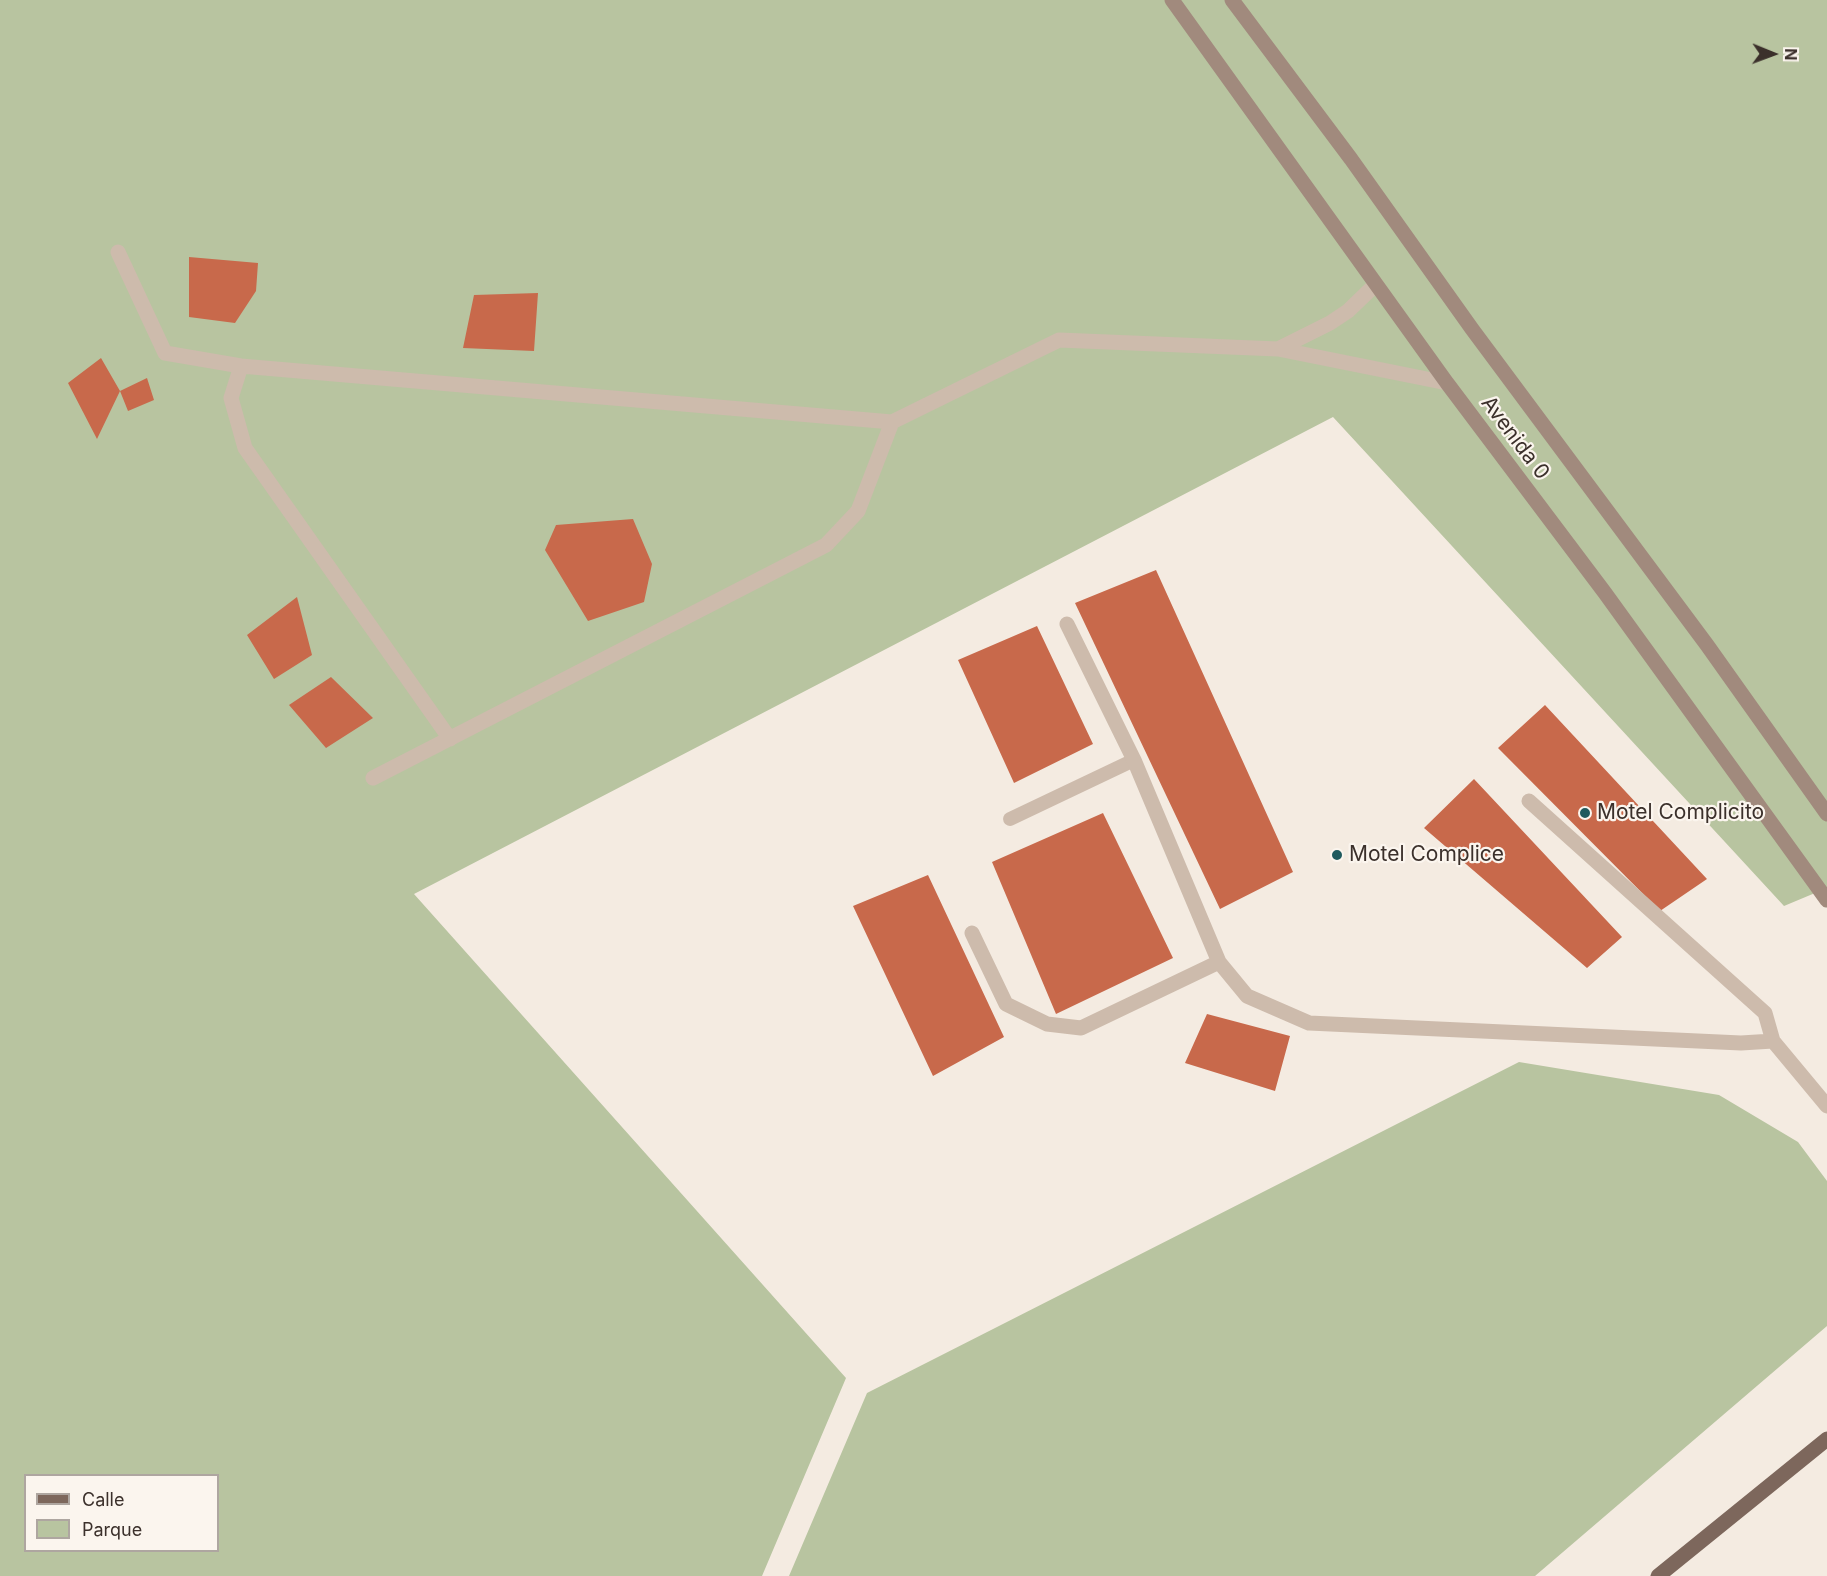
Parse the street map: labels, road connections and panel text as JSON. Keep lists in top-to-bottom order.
{
  "streets": {
    "main road": ["Avenida 0"]
  },
  "places": ["Motel Complicito", "Motel Complice"],
  "legend": ["Calle", "Parque"],
  "north": "right"
}
